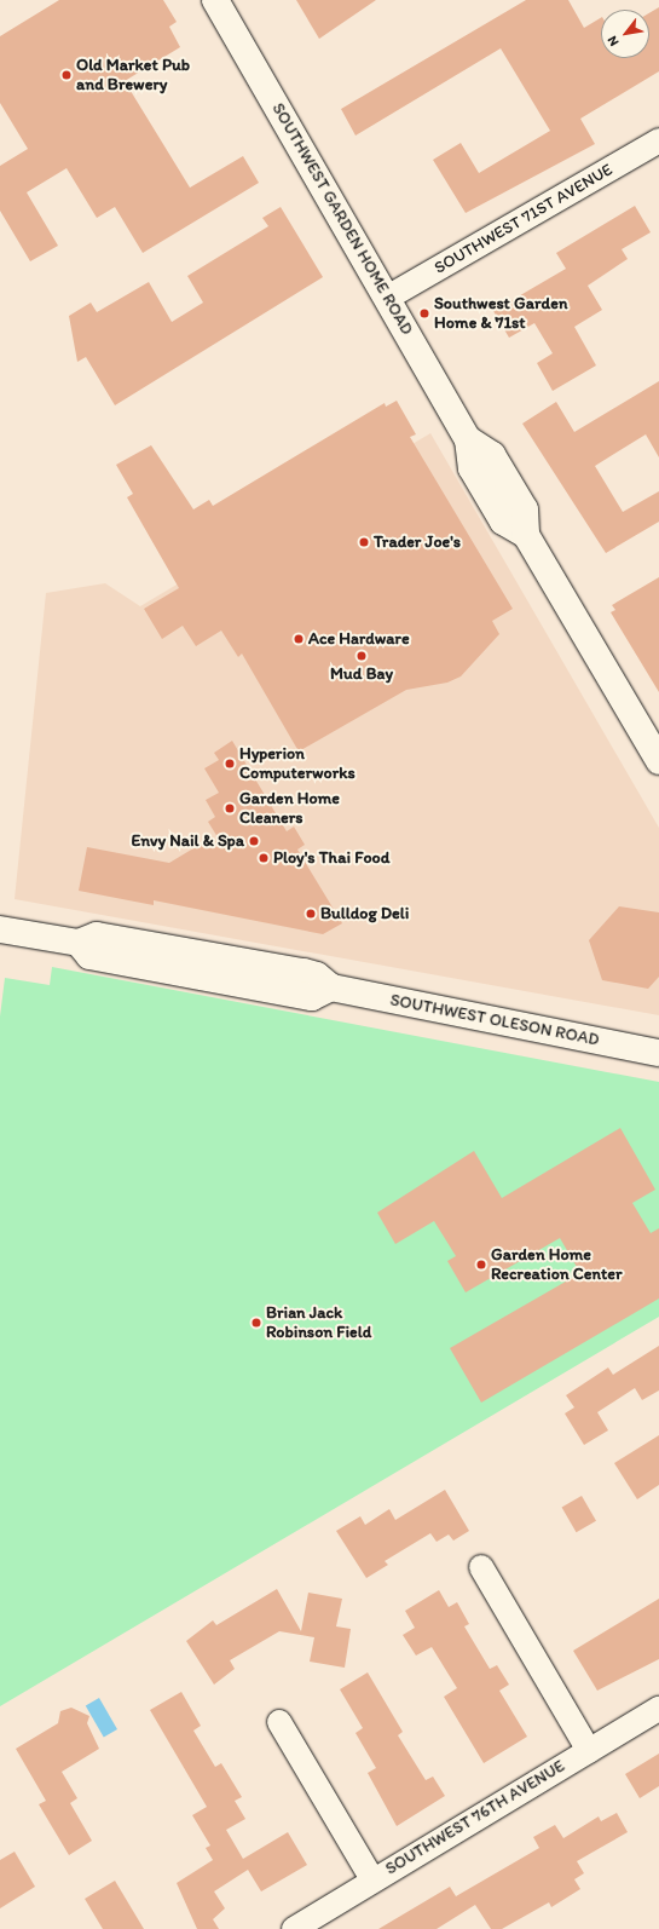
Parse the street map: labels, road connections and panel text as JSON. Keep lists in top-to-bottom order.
{
  "streets": {
    "main road": ["SOUTHWEST GARDEN HOME ROAD", "SOUTHWEST OLESON ROAD"],
    "street": ["SOUTHWEST 71ST AVENUE", "SOUTHWEST 76TH AVENUE"]
  },
  "crossings": [
    ["SOUTHWEST GARDEN HOME ROAD", "SOUTHWEST 71ST AVENUE"]
  ],
  "places": [
    "Old Market Pub and Brewery",
    "Southwest Garden Home & 71st",
    "Trader Joe's",
    "Ace Hardware",
    "Mud Bay",
    "Hyperion Computerworks",
    "Garden Home Cleaners",
    "Envy Nail & Spa",
    "Ploy's Thai Food",
    "Bulldog Deli",
    "Garden Home Recreation Center",
    "Brian Jack Robinson Field"
  ],
  "north": "bottom left"
}
